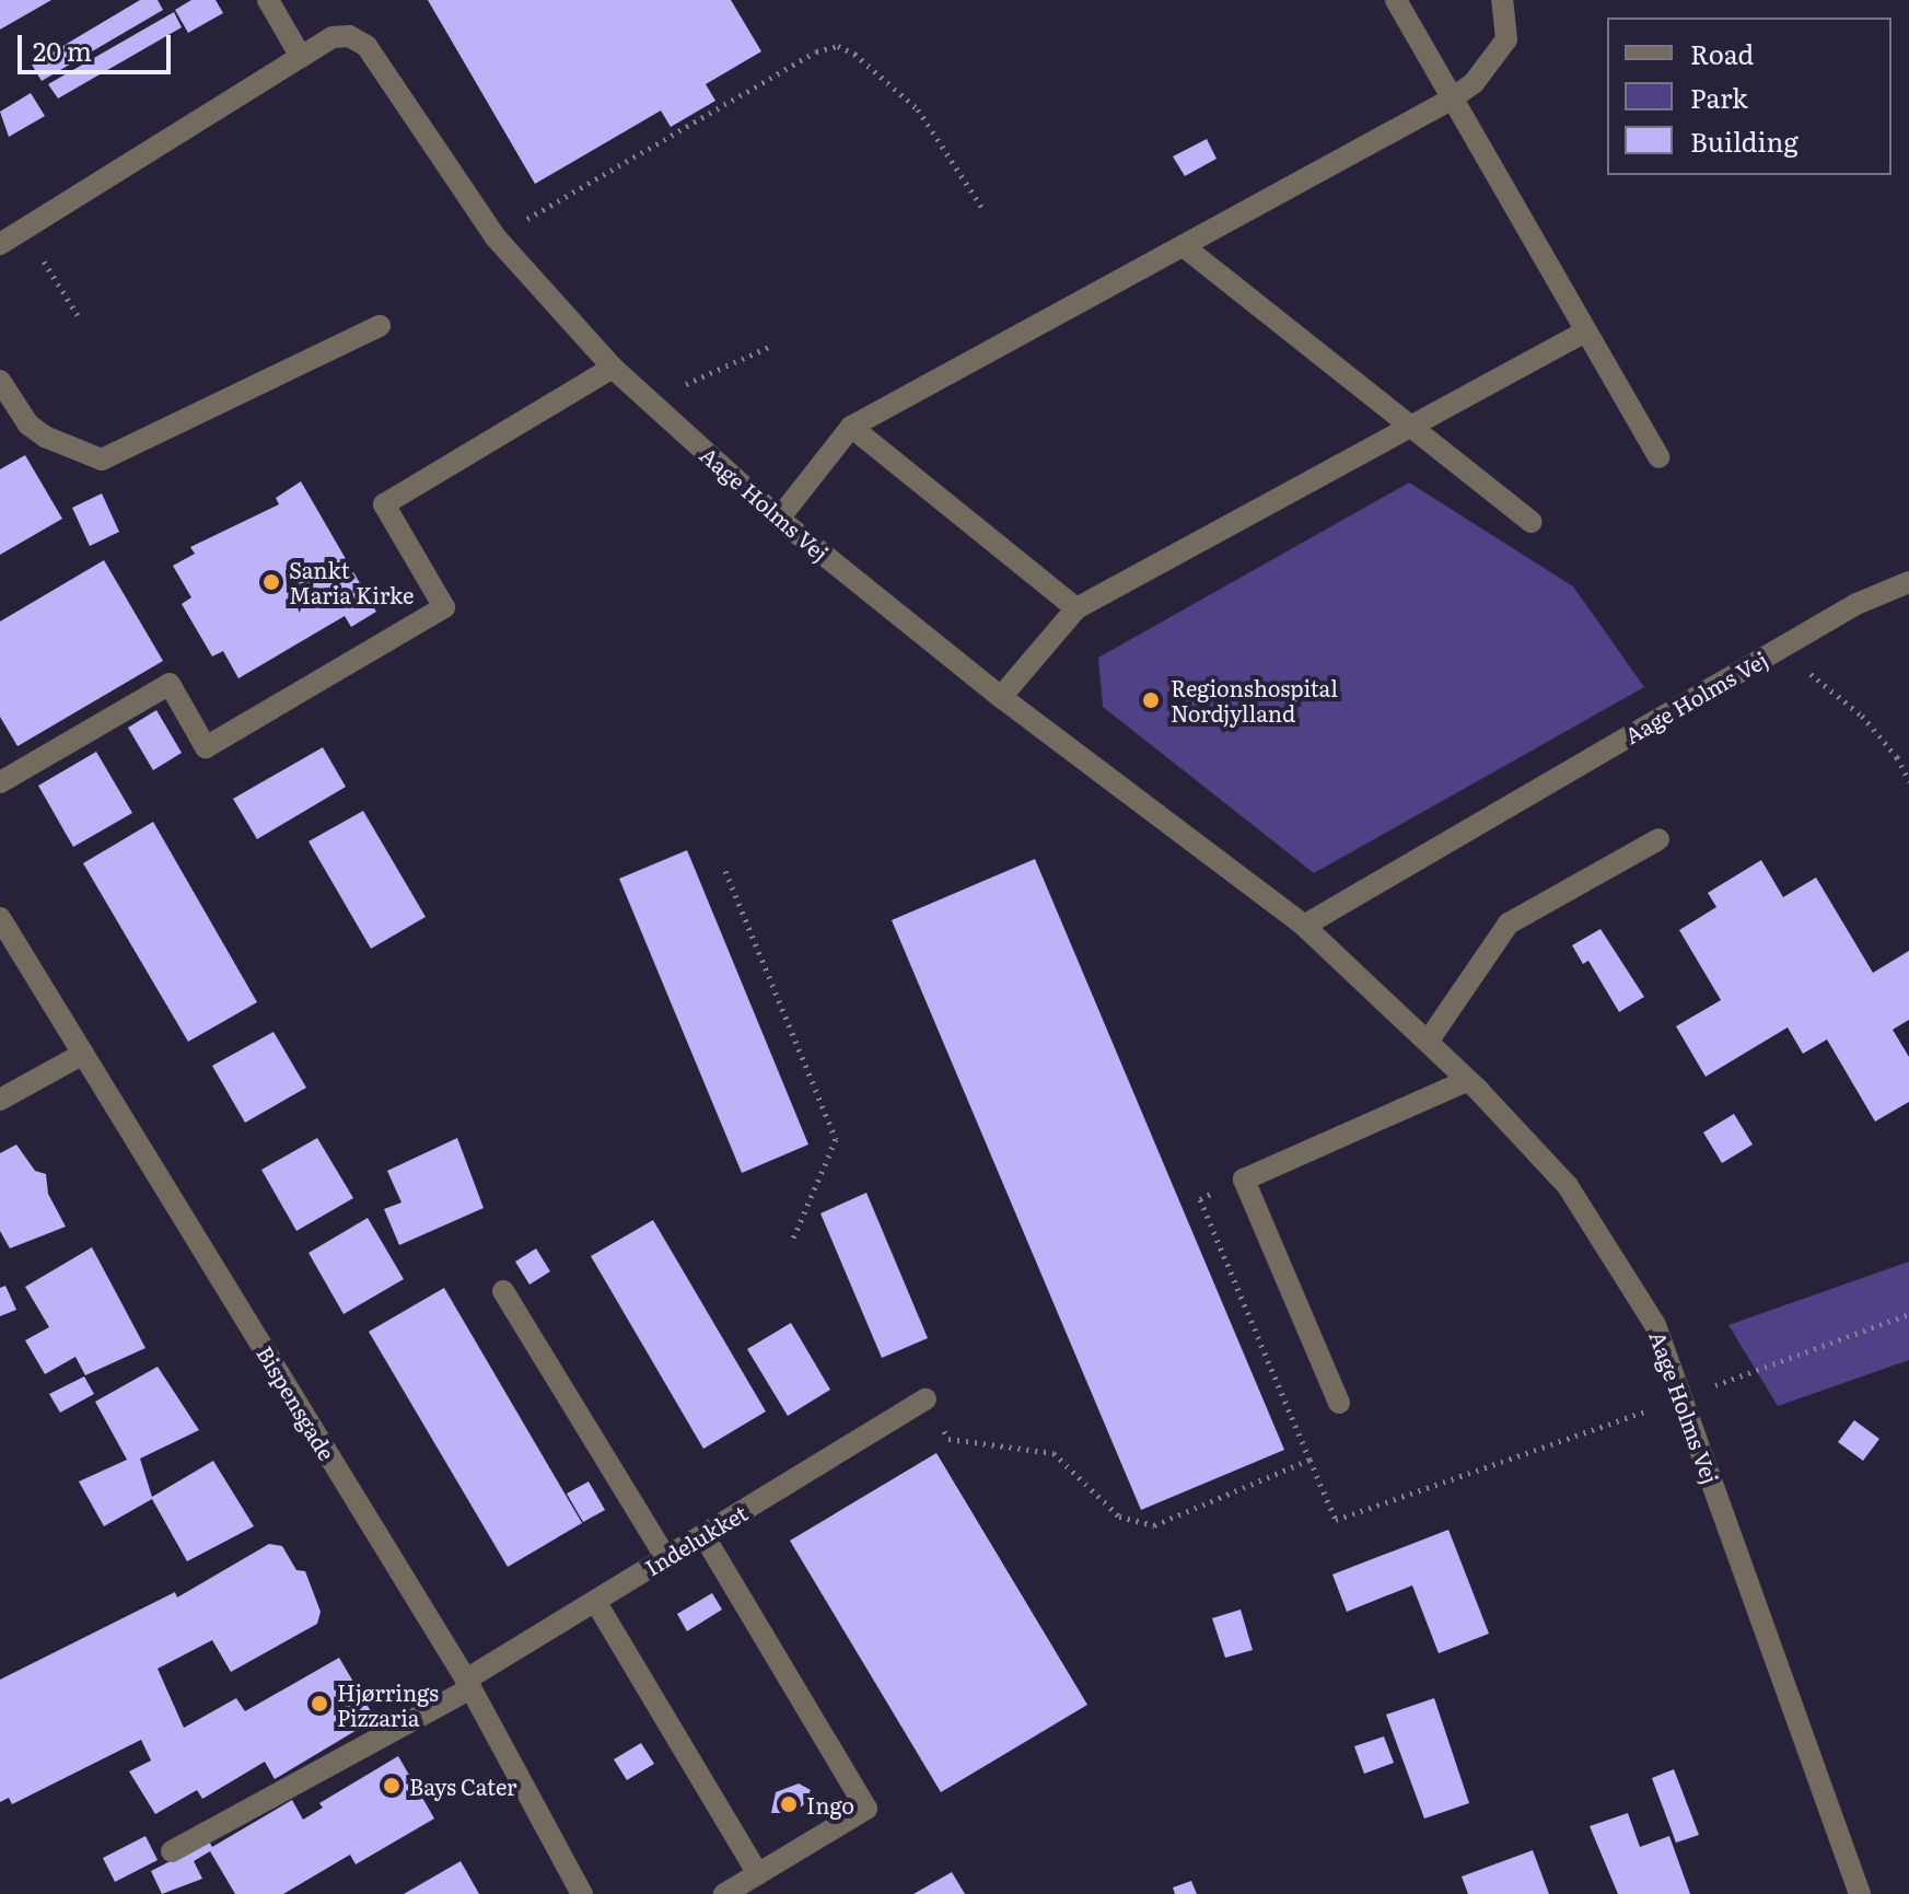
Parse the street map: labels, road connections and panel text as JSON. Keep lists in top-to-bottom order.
{
  "streets": {
    "street": ["Aage Holms Vej", "Bispensgade", "Indelukket"]
  },
  "crossings": [
    ["Bispensgade", "Indelukket"]
  ],
  "places": [
    "Sankt Maria Kirke",
    "Regionshospital Nordjylland",
    "Hjørrings Pizzaria",
    "Bays Cater",
    "Ingo"
  ],
  "legend": ["Road", "Park", "Building"],
  "scale_bar": "20 m"
}
